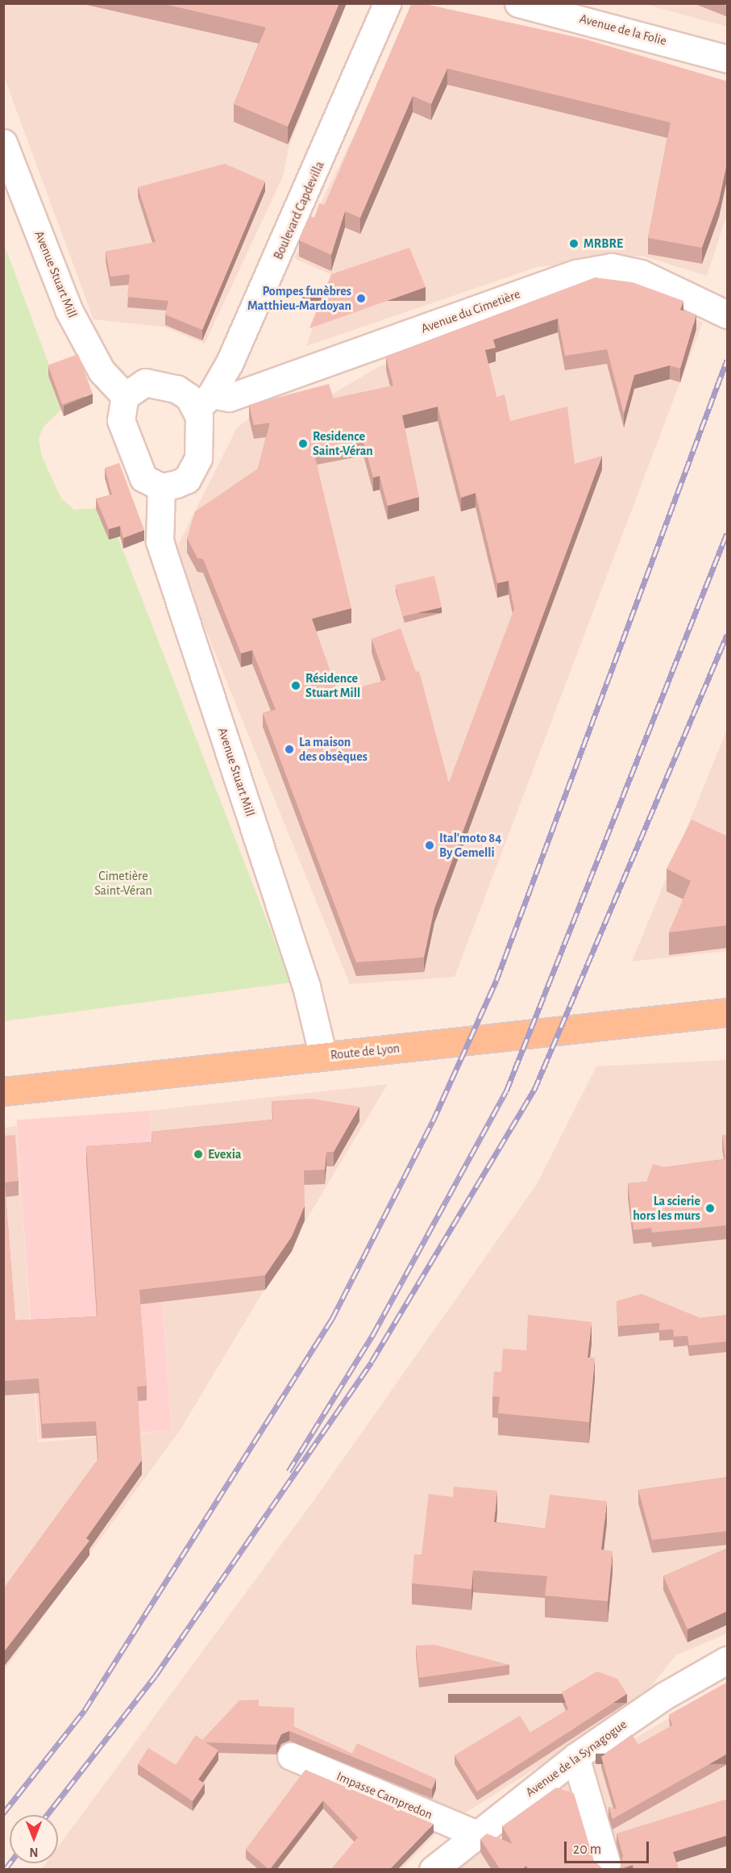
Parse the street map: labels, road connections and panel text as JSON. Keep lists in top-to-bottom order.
{
  "streets": {
    "main road": ["Route de Lyon"],
    "street": [
      "Avenue de la Folie",
      "Boulevard Capdevilla",
      "Avenue Stuart Mill",
      "Avenue du Cimetière",
      "Avenue de la Synagogue",
      "Impasse Campredon"
    ]
  },
  "crossings": [
    ["Boulevard Capdevilla", "Avenue Stuart Mill"],
    ["Boulevard Capdevilla", "Avenue du Cimetière"],
    ["Avenue Stuart Mill", "Avenue du Cimetière"],
    ["Avenue Stuart Mill", "Route de Lyon"],
    ["Avenue de la Synagogue", "Impasse Campredon"]
  ],
  "parks": ["Cimetière Saint-Véran"],
  "places": [
    "MRBRE",
    "Pompes funèbres Matthieu-Mardoyan",
    "Residence Saint-Véran",
    "Résidence Stuart Mill",
    "La maison des obsèques",
    "Ital'moto 84 By Gemelli",
    "Evexia",
    "La scierie hors les murs"
  ],
  "scale_bar": "20 m",
  "north": "bottom"
}
